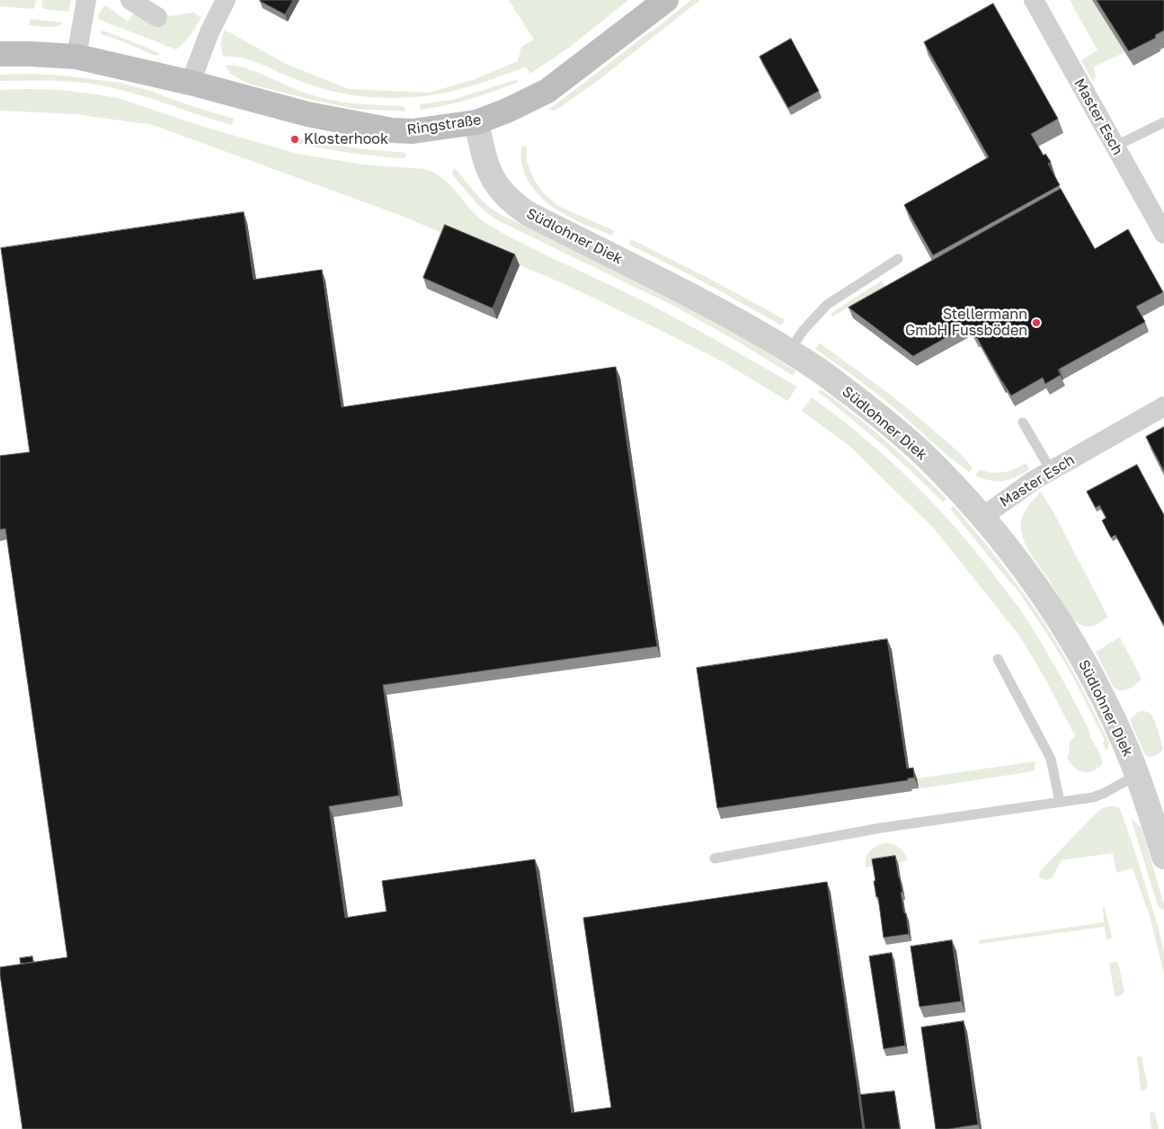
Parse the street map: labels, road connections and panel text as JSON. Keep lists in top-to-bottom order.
{
  "streets": {
    "main road": ["Ringstraße"],
    "street": ["Master Esch", "Südlohner Diek"]
  },
  "crossings": [
    ["Master Esch", "Südlohner Diek"],
    ["Ringstraße", "Südlohner Diek"]
  ],
  "places": ["Klosterhook", "Stellermann GmbH Fussböden"]
}
